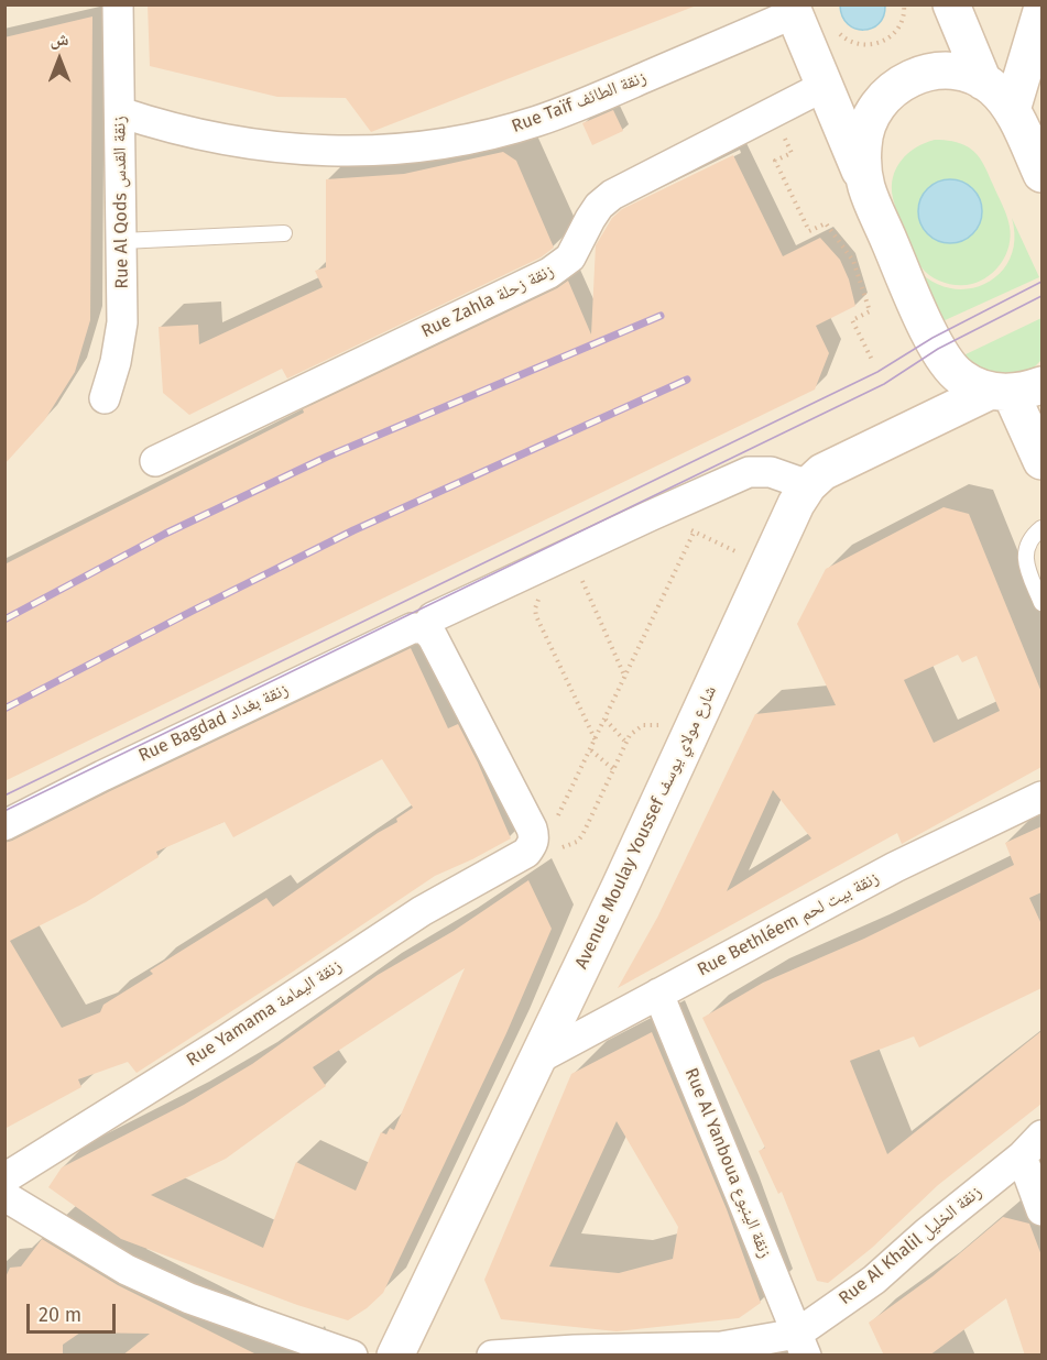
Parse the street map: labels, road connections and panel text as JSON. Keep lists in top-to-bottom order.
{
  "streets": {
    "street": [
      "Rue Taïf زنقة الطائف",
      "Rue Al Qods زنقة القدس",
      "Rue Zahla زنقة زحلة",
      "Rue Bagdad زنقة بغداد",
      "Avenue Moulay Youssef شارع مولاي يوسف",
      "Rue Bethléem زنقة بيت لحم",
      "Rue Yamama زنقة اليمامة",
      "Rue Al Yanboua زنقة الينبوع",
      "Rue Al Khalil زنقة الخليل"
    ]
  },
  "crossings": [
    ["Rue Taïf زنقة الطائف", "Rue Al Qods زنقة القدس"],
    ["Avenue Moulay Youssef شارع مولاي يوسف", "Rue Bethléem زنقة بيت لحم"],
    ["Rue Bethléem زنقة بيت لحم", "Rue Al Yanboua زنقة الينبوع"],
    ["Rue Al Yanboua زنقة الينبوع", "Rue Al Khalil زنقة الخليل"]
  ],
  "scale_bar": "20 m",
  "north": "top"
}
